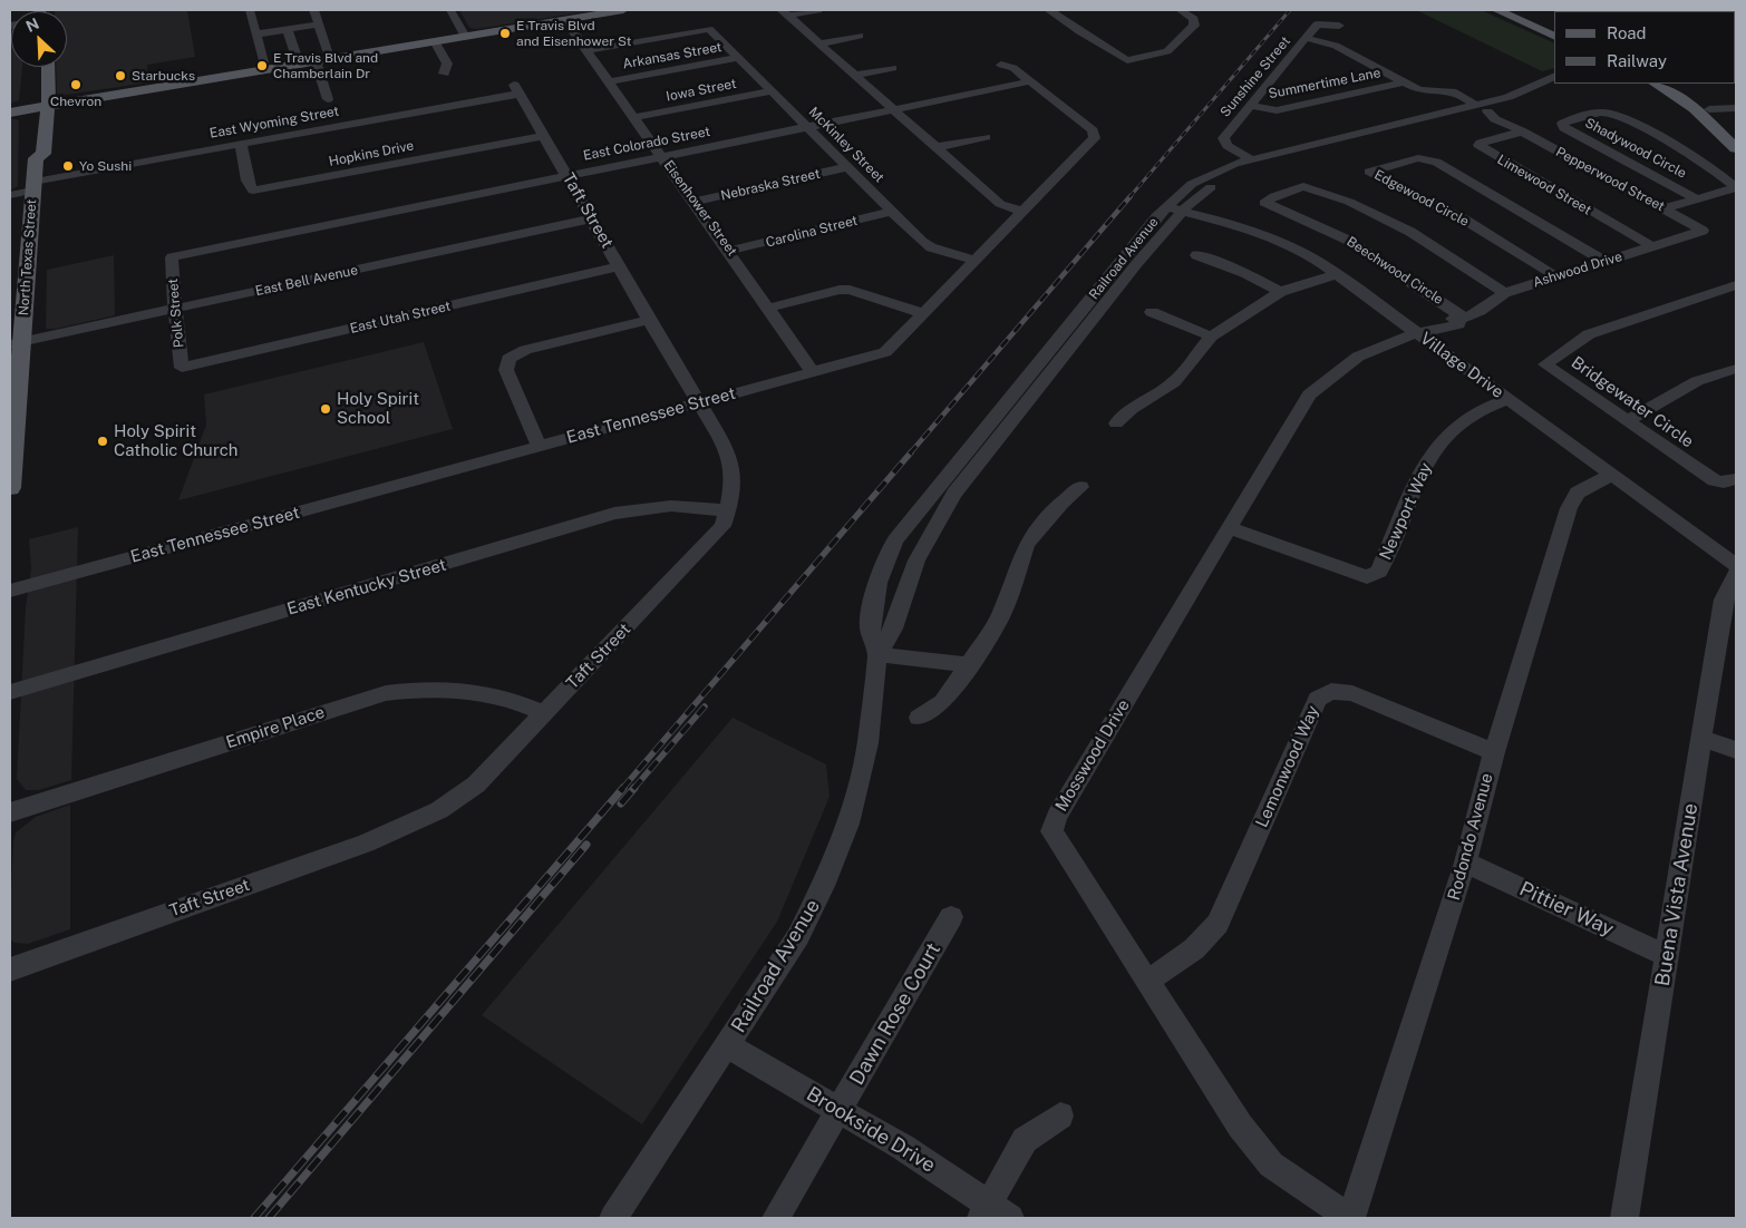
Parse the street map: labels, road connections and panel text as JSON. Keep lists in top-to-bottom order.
{
  "streets": {
    "main road": ["North Texas Street"],
    "street": [
      "Arkansas Street",
      "Sunshine Street",
      "Summertime Lane",
      "Iowa Street",
      "East Wyoming Street",
      "East Colorado Street",
      "McKinley Street",
      "Shadywood Circle",
      "Hopkins Drive",
      "Pepperwood Street",
      "Nebraska Street",
      "Limewood Street",
      "Edgewood Circle",
      "Eisenhower Street",
      "Taft Street",
      "Carolina Street",
      "Railroad Avenue",
      "Ashwood Drive",
      "Beechwood Circle",
      "East Bell Avenue",
      "Polk Street",
      "East Utah Street",
      "Village Drive",
      "Bridgewater Circle",
      "East Tennessee Street",
      "Newport Way",
      "East Kentucky Street",
      "Empire Place",
      "Mosswood Drive",
      "Lemonwood Way",
      "Rodondo Avenue",
      "Buena Vista Avenue",
      "Pittier Way",
      "Dawn Rose Court",
      "Brookside Drive"
    ]
  },
  "crossings": [
    ["Arkansas Street", "McKinley Street"],
    ["Arkansas Street", "Eisenhower Street"],
    ["Sunshine Street", "Summertime Lane"],
    ["Sunshine Street", "Railroad Avenue"],
    ["Summertime Lane", "Pepperwood Street"],
    ["Iowa Street", "McKinley Street"],
    ["Iowa Street", "Eisenhower Street"],
    ["East Wyoming Street", "Hopkins Drive"],
    ["East Wyoming Street", "Taft Street"],
    ["East Wyoming Street", "North Texas Street"],
    ["East Colorado Street", "McKinley Street"],
    ["East Colorado Street", "Eisenhower Street"],
    ["East Colorado Street", "Taft Street"],
    ["East Colorado Street", "Polk Street"],
    ["East Colorado Street", "East Tennessee Street"],
    ["McKinley Street", "Nebraska Street"],
    ["McKinley Street", "Eisenhower Street"],
    ["McKinley Street", "Carolina Street"],
    ["McKinley Street", "East Tennessee Street"],
    ["Shadywood Circle", "Pepperwood Street"],
    ["Hopkins Drive", "Taft Street"],
    ["Pepperwood Street", "Limewood Street"],
    ["Pepperwood Street", "Railroad Avenue"],
    ["Pepperwood Street", "Ashwood Drive"],
    ["Nebraska Street", "Eisenhower Street"],
    ["Limewood Street", "Ashwood Drive"],
    ["Edgewood Circle", "Ashwood Drive"],
    ["Eisenhower Street", "Carolina Street"],
    ["Eisenhower Street", "East Tennessee Street"],
    ["Taft Street", "East Bell Avenue"],
    ["Taft Street", "East Utah Street"],
    ["Taft Street", "East Tennessee Street"],
    ["Taft Street", "East Kentucky Street"],
    ["Taft Street", "Empire Place"],
    ["North Texas Street", "East Bell Avenue"],
    ["Railroad Avenue", "Village Drive"],
    ["Railroad Avenue", "Brookside Drive"],
    ["Ashwood Drive", "Beechwood Circle"],
    ["Ashwood Drive", "Village Drive"],
    ["Ashwood Drive", "Mosswood Drive"],
    ["East Bell Avenue", "Polk Street"],
    ["Polk Street", "East Utah Street"],
    ["Village Drive", "Newport Way"],
    ["Village Drive", "Mosswood Drive"],
    ["Village Drive", "Rodondo Avenue"],
    ["Newport Way", "Mosswood Drive"],
    ["Mosswood Drive", "Lemonwood Way"],
    ["Mosswood Drive", "Rodondo Avenue"],
    ["Lemonwood Way", "Rodondo Avenue"],
    ["Rodondo Avenue", "Pittier Way"],
    ["Buena Vista Avenue", "Pittier Way"],
    ["Dawn Rose Court", "Brookside Drive"]
  ],
  "places": [
    "E Travis Blvd and Eisenhower St",
    "E Travis Blvd and Chamberlain Dr",
    "Starbucks",
    "Chevron",
    "Yo Sushi",
    "Holy Spirit School",
    "Holy Spirit Catholic Church"
  ],
  "legend": ["Road", "Railway"],
  "north": "top left"
}
